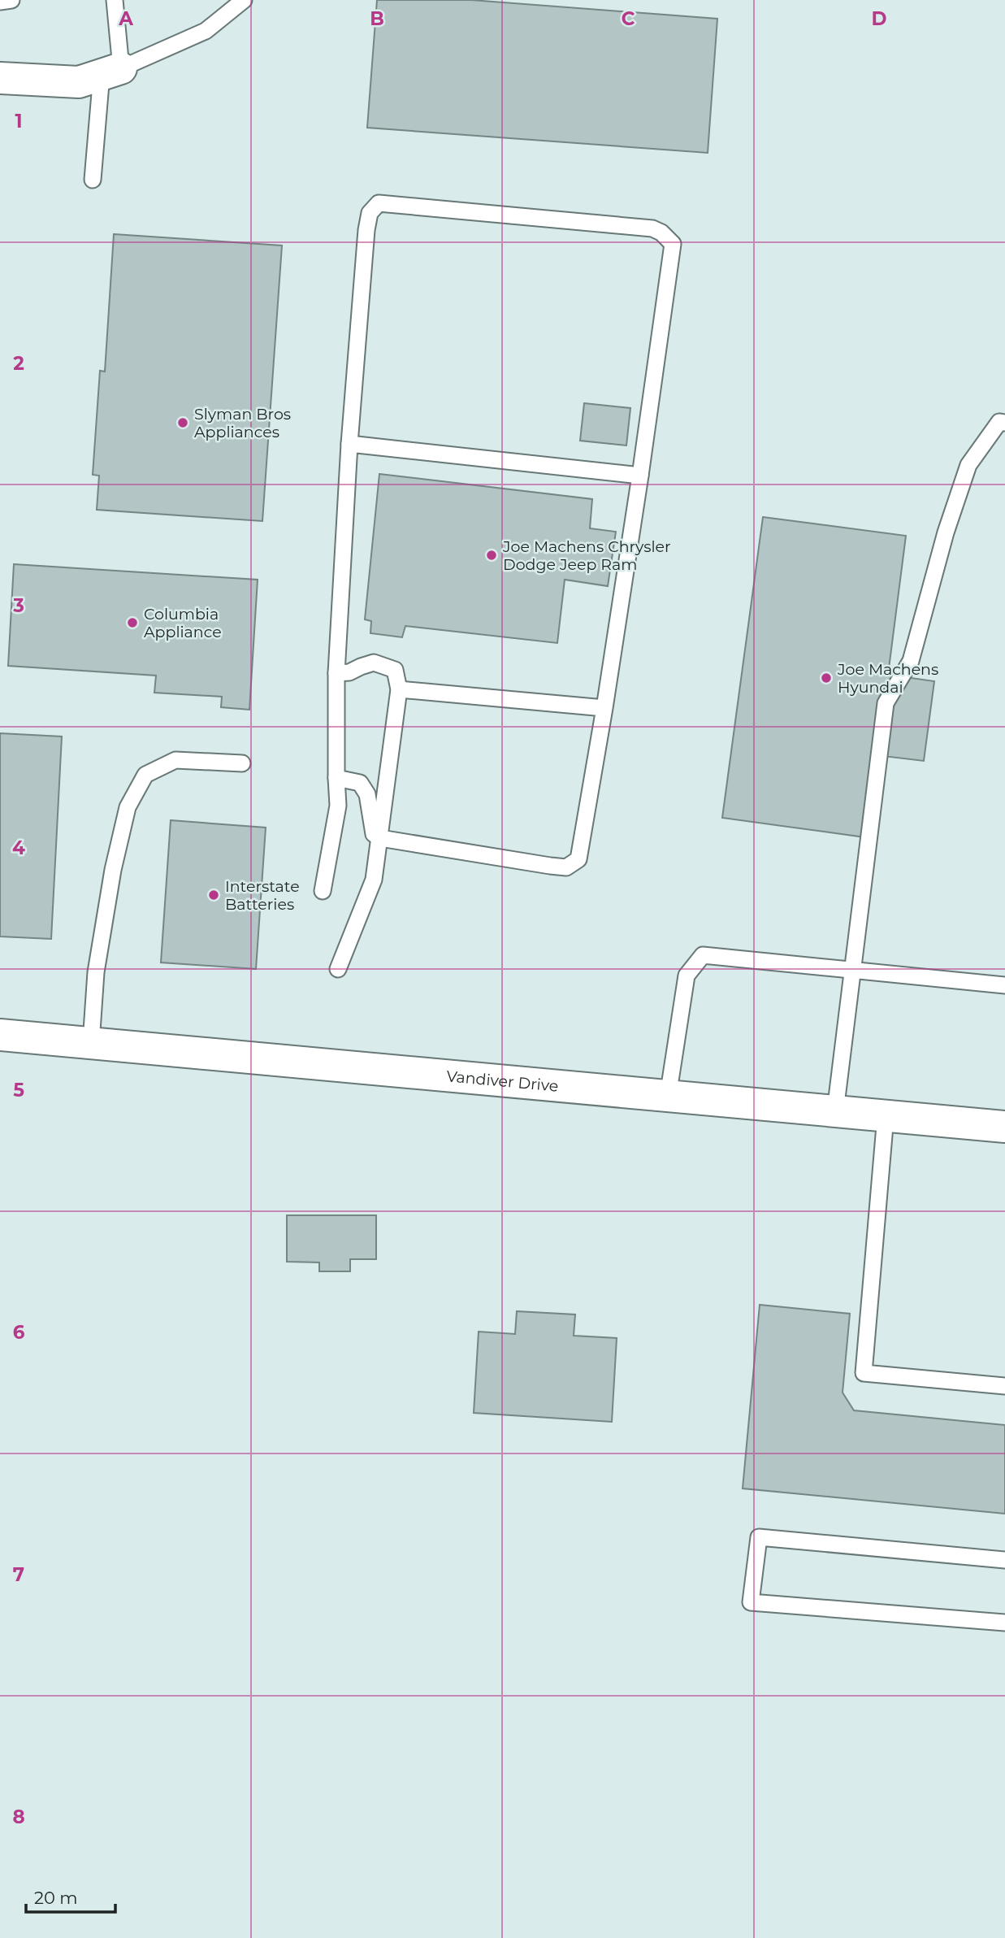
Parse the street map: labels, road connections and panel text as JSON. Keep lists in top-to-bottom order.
{
  "streets": {
    "main road": ["Vandiver Drive"]
  },
  "places": [
    "Slyman Bros Appliances",
    "Joe Machens Chrysler Dodge Jeep Ram",
    "Columbia Appliance",
    "Joe Machens Hyundai",
    "Interstate Batteries"
  ],
  "scale_bar": "20 m",
  "grid": {
    "columns": [
      "A",
      "B",
      "C",
      "D"
    ],
    "rows": [
      "1",
      "2",
      "3",
      "4",
      "5",
      "6",
      "7",
      "8"
    ]
  }
}
